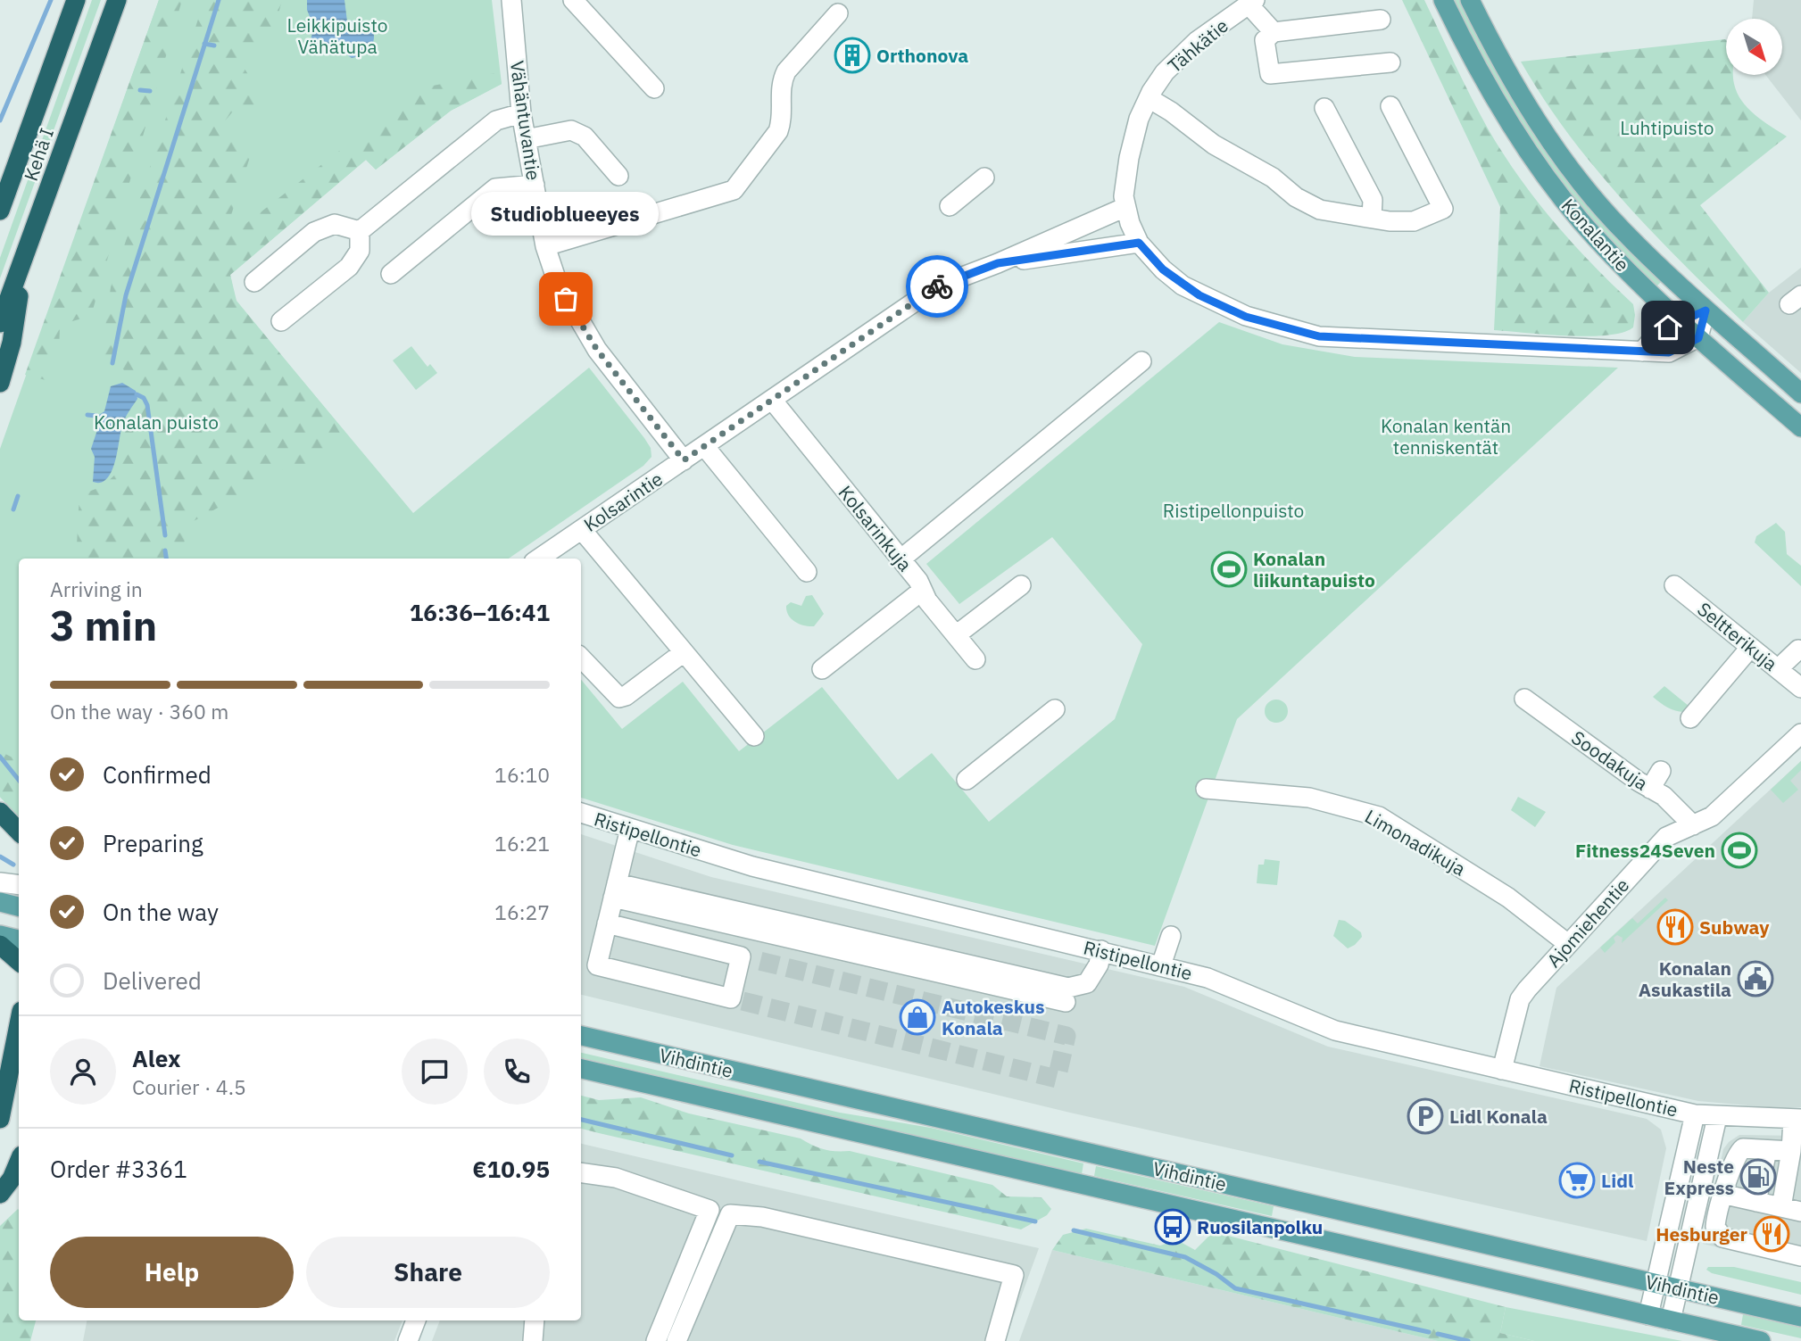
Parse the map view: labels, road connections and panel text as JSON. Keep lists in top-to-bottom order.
{
  "streets": {
    "highway": ["Kehä I"],
    "main road": ["Konalantie", "Vihdintie"],
    "street": [
      "Tähkätie",
      "Vähäntuvantie",
      "Kolsarintie",
      "Kolsarinkuja",
      "Seltterikuja",
      "Soodakuja",
      "Ristipellontie",
      "Limonadikuja",
      "Ajomiehentie"
    ]
  },
  "crossings": [
    ["Tähkätie", "Kolsarintie"],
    ["Vähäntuvantie", "Kolsarintie"],
    ["Kolsarintie", "Kolsarinkuja"],
    ["Soodakuja", "Ajomiehentie"],
    ["Ristipellontie", "Ajomiehentie"],
    ["Ristipellontie", "Vihdintie"],
    ["Limonadikuja", "Ajomiehentie"]
  ],
  "parks": [
    "Leikkipuisto Vähätupa",
    "Luhtipuisto",
    "Konalan puisto",
    "Konalan kentän tenniskentät",
    "Ristipellonpuisto"
  ],
  "places": {
    "building": ["Orthonova"],
    "other": ["Studioblueeyes"],
    "sports": ["Konalan liikuntapuisto", "Fitness24Seven"],
    "restaurant": ["Subway", "Hesburger"],
    "public building": ["Konalan Asukastila"],
    "shop": ["Autokeskus Konala"],
    "parking": ["Lidl Konala"],
    "fuel station": ["Neste Express"],
    "supermarket": ["Lidl"],
    "bus stop": ["Ruosilanpolku"]
  },
  "north": "bottom right",
  "page": {
    "bubble": "Studioblueeyes",
    "heading": ["3 min", "Arriving in", "16:36–16:41"],
    "panel": [
      "Alex",
      "Courier · 4.5",
      "Order #3361",
      "€10.95"
    ],
    "bar": "On the way · 360 m",
    "list": [
      ["Confirmed", "16:10"],
      ["Preparing", "16:21"],
      ["On the way", "16:27"],
      "Delivered"
    ],
    "buttons": ["Help", "Share"]
  }
}
